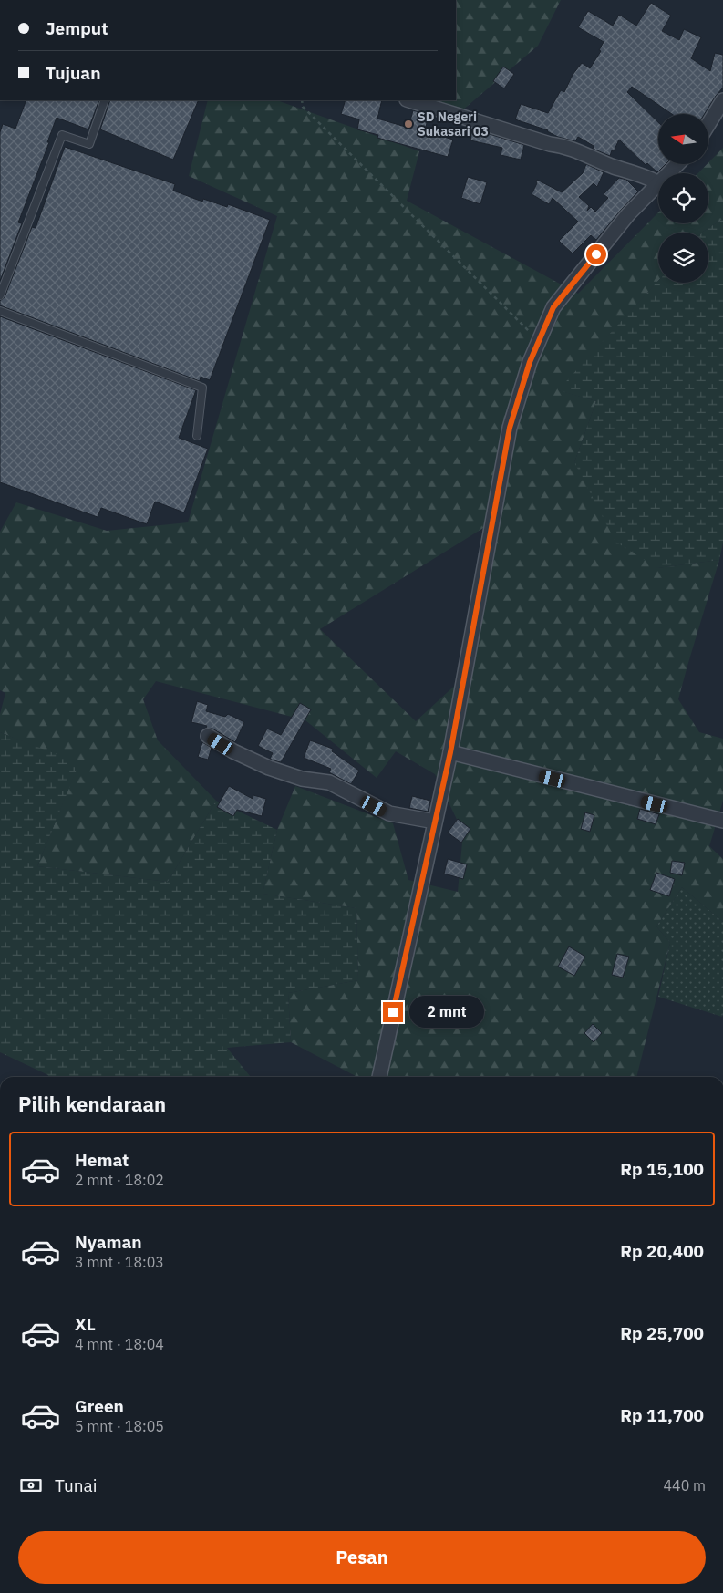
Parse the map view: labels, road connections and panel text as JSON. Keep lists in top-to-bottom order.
{
  "places": ["SD Negeri Sukasari 03"],
  "north": "left",
  "page": {
    "banner": ["Jemput", "Tujuan"],
    "bubble": "2 mnt",
    "heading": "Pilih kendaraan",
    "list": [
      {
        "name": "Hemat",
        "note": "2 mnt · 18:02",
        "value": "Rp 15,100"
      },
      {
        "name": "Nyaman",
        "note": "3 mnt · 18:03",
        "value": "Rp 20,400"
      },
      {
        "name": "XL",
        "note": "4 mnt · 18:04",
        "value": "Rp 25,700"
      },
      {
        "name": "Green",
        "note": "5 mnt · 18:05",
        "value": "Rp 11,700"
      }
    ],
    "pay": ["Tunai", "440 m"],
    "buttons": "Pesan"
  }
}
